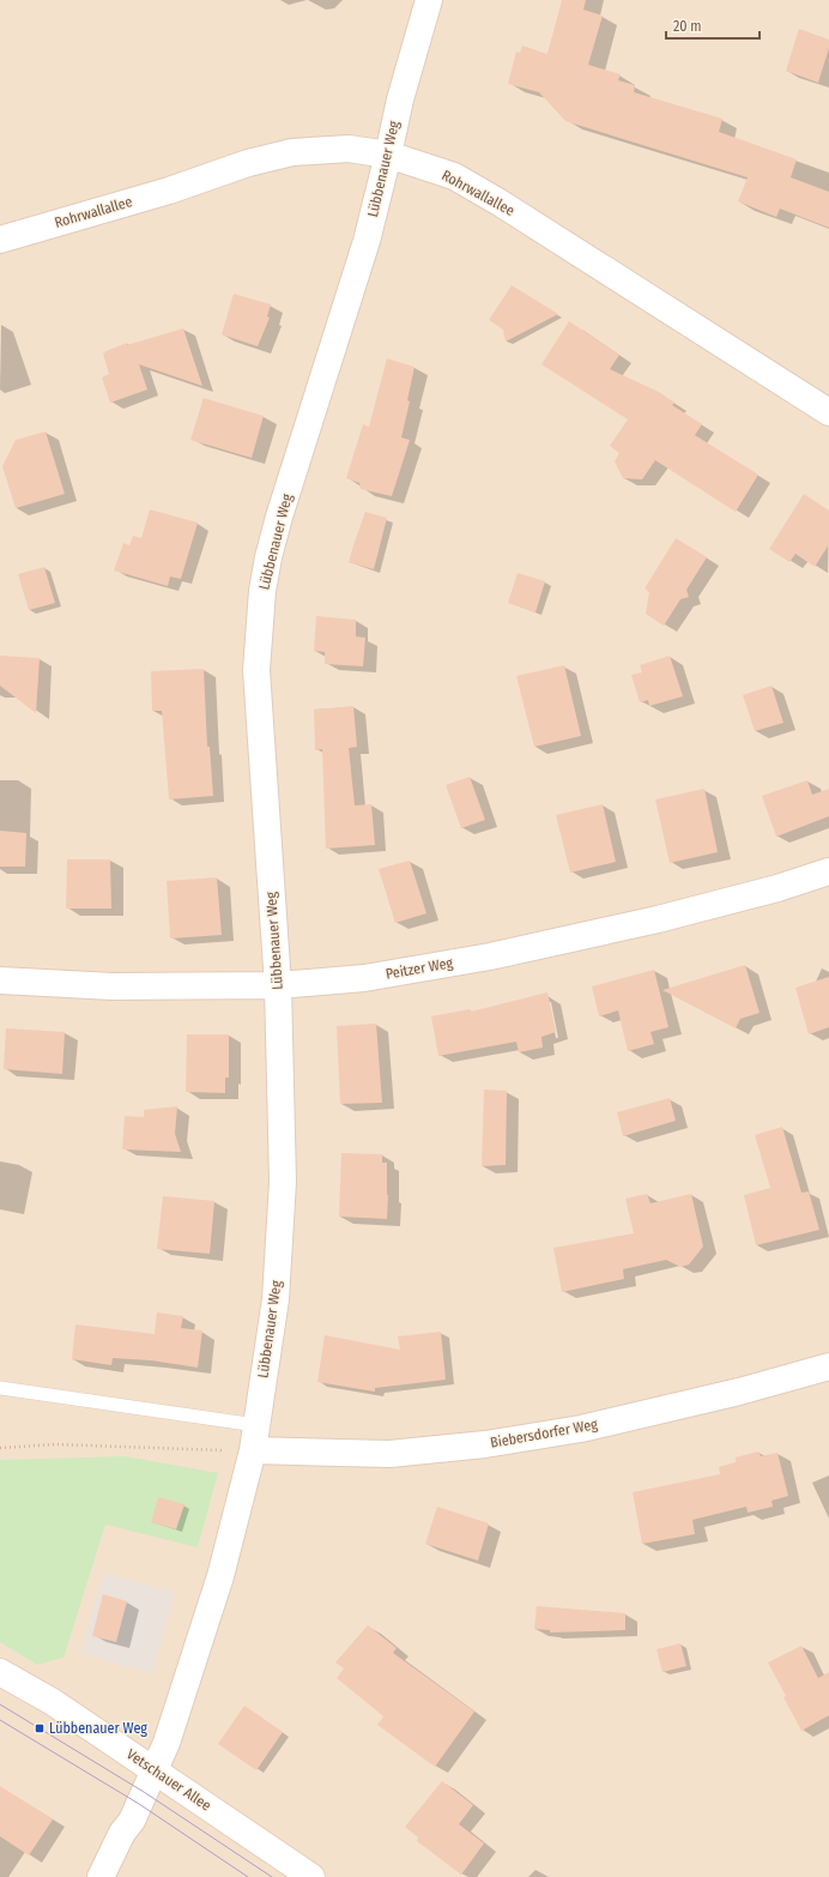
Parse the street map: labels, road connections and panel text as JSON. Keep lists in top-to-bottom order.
{
  "streets": {
    "street": [
      "Lübbenauer Weg",
      "Rohrwallallee",
      "Peitzer Weg",
      "Biebersdorfer Weg",
      "Vetschauer Allee"
    ]
  },
  "crossings": [
    ["Lübbenauer Weg", "Rohrwallallee"],
    ["Lübbenauer Weg", "Peitzer Weg"],
    ["Lübbenauer Weg", "Biebersdorfer Weg"],
    ["Lübbenauer Weg", "Vetschauer Allee"]
  ],
  "places": {
    "transit": ["Lübbenauer Weg"]
  },
  "scale_bar": "20 m"
}
